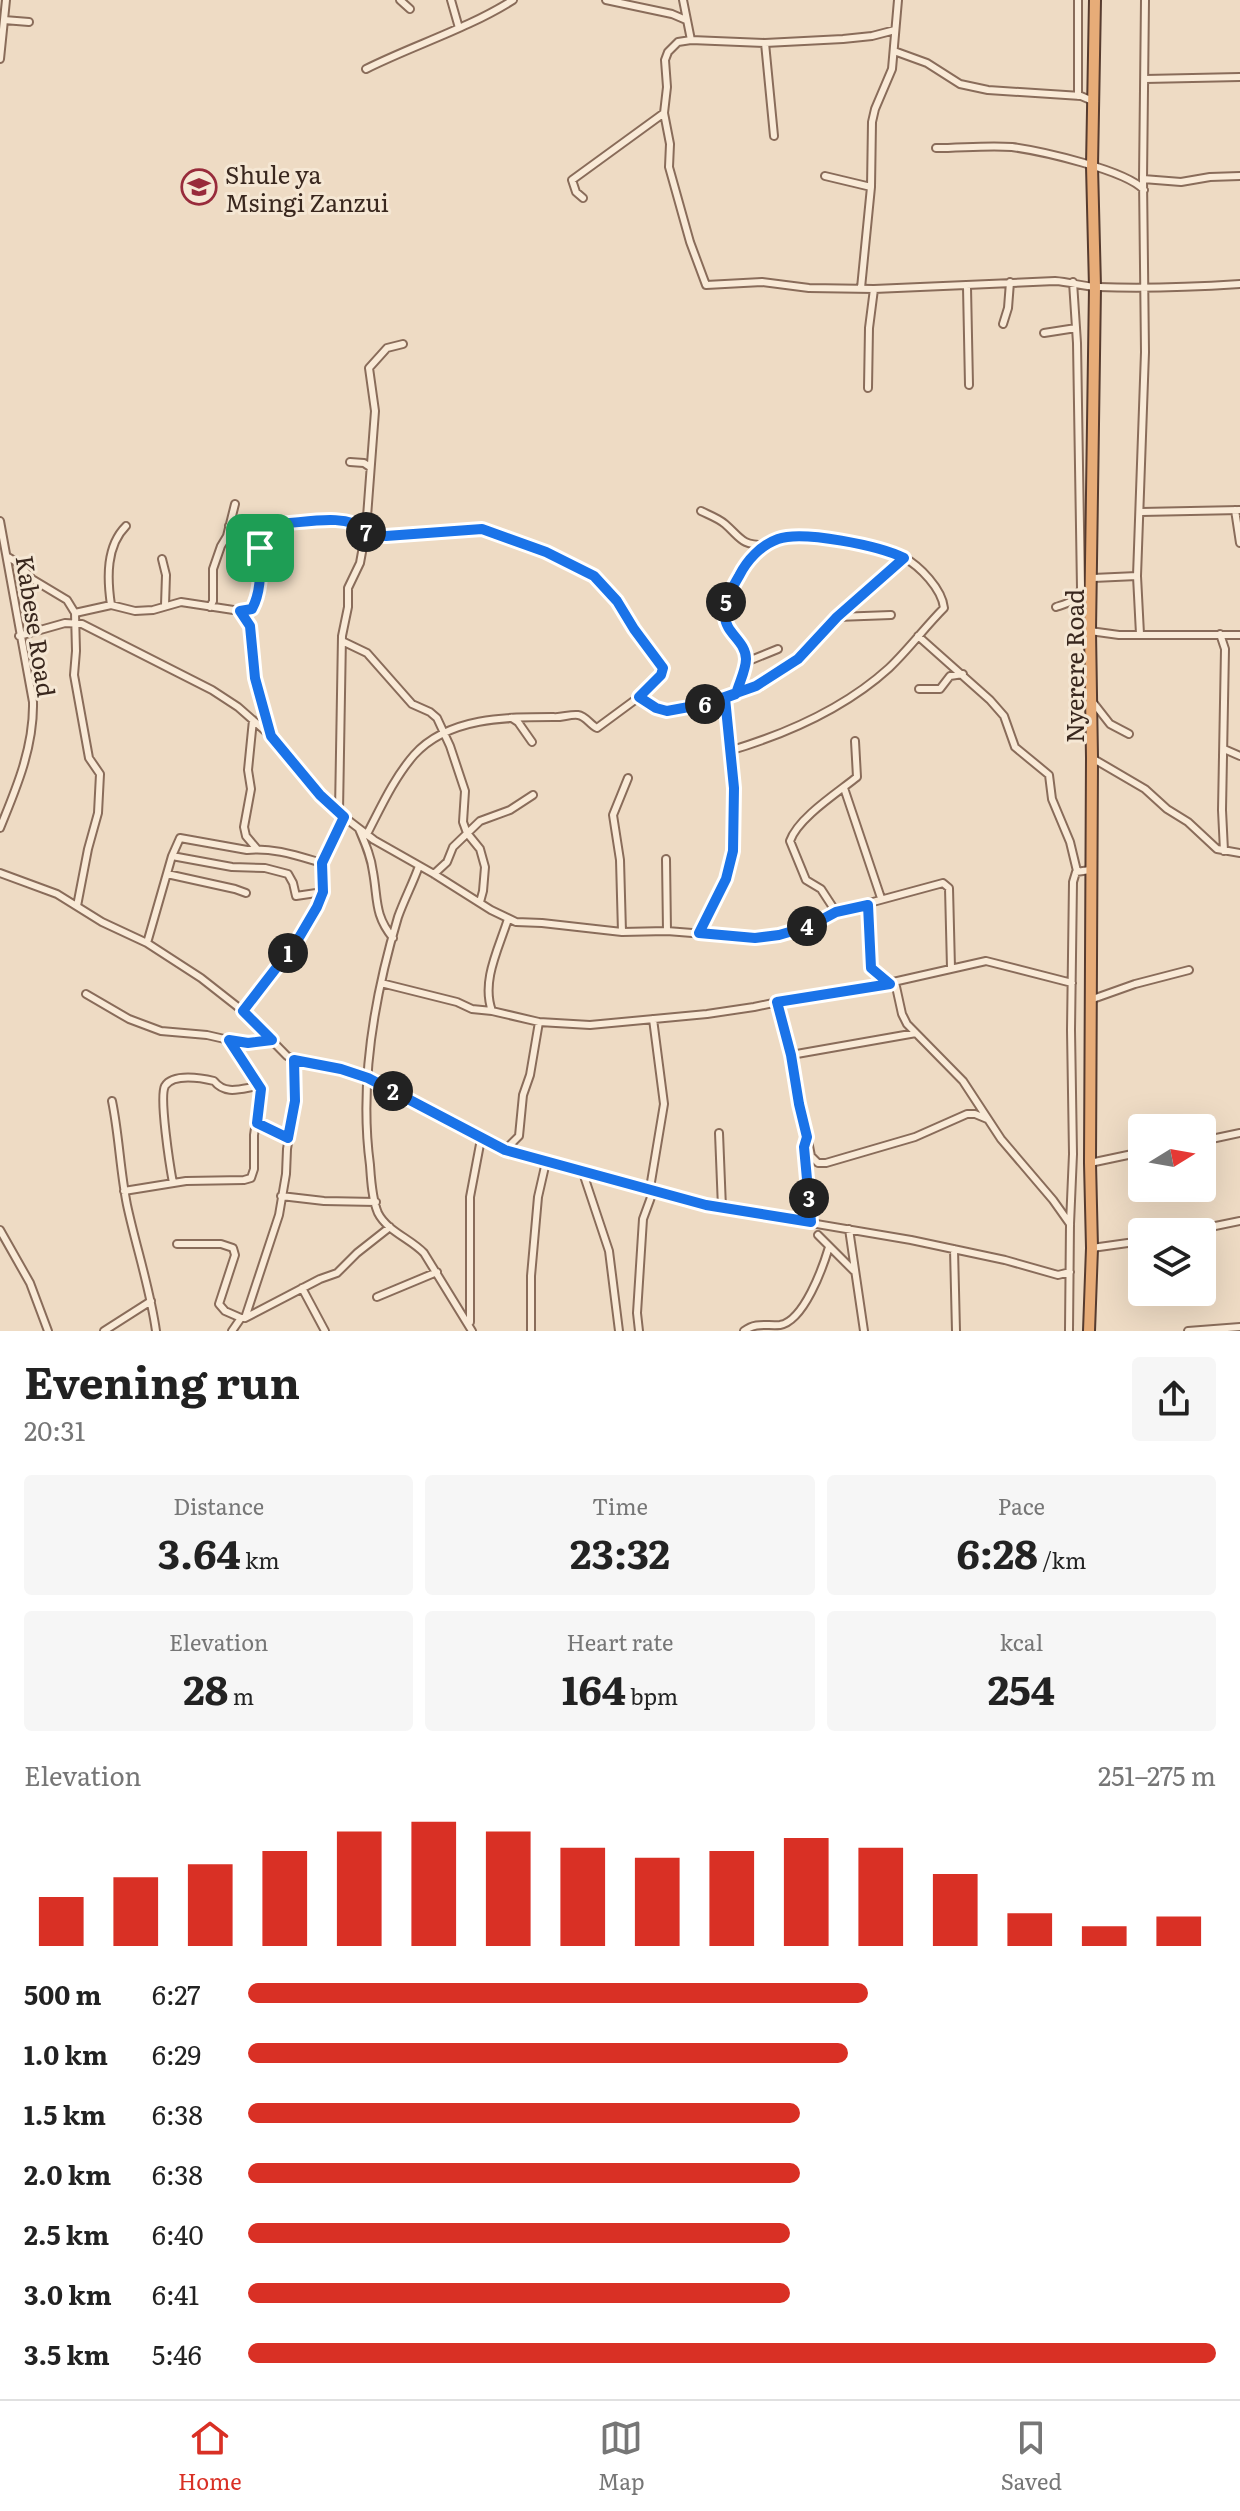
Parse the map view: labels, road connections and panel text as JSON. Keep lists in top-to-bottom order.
{
  "streets": {
    "highway": ["Nyerere Road"],
    "street": ["Kabese Road"]
  },
  "places": {
    "school or university": ["Shule ya Msingi Zanzui"]
  },
  "north": "right",
  "page": {
    "pins": [
      "7",
      "5",
      "6",
      "4",
      "1",
      "2",
      "3"
    ],
    "heading": ["Evening run", "20:31"],
    "stats": [
      ["Distance", "3.64 km"],
      ["Time", "23:32"],
      ["Pace", "6:28 /km"],
      ["Elevation", "28 m"],
      ["Heart rate", "164 bpm"],
      ["kcal", "254"]
    ],
    "chart": ["Elevation", "251–275 m"],
    "list": [
      {
        "name": "500 m",
        "note": "6:27"
      },
      {
        "name": "1.0 km",
        "note": "6:29"
      },
      {
        "name": "1.5 km",
        "note": "6:38"
      },
      {
        "name": "2.0 km",
        "note": "6:38"
      },
      {
        "name": "2.5 km",
        "note": "6:40"
      },
      {
        "name": "3.0 km",
        "note": "6:41"
      },
      {
        "name": "3.5 km",
        "note": "5:46"
      }
    ],
    "tabs": ["Home", "Map", "Saved"]
  }
}
